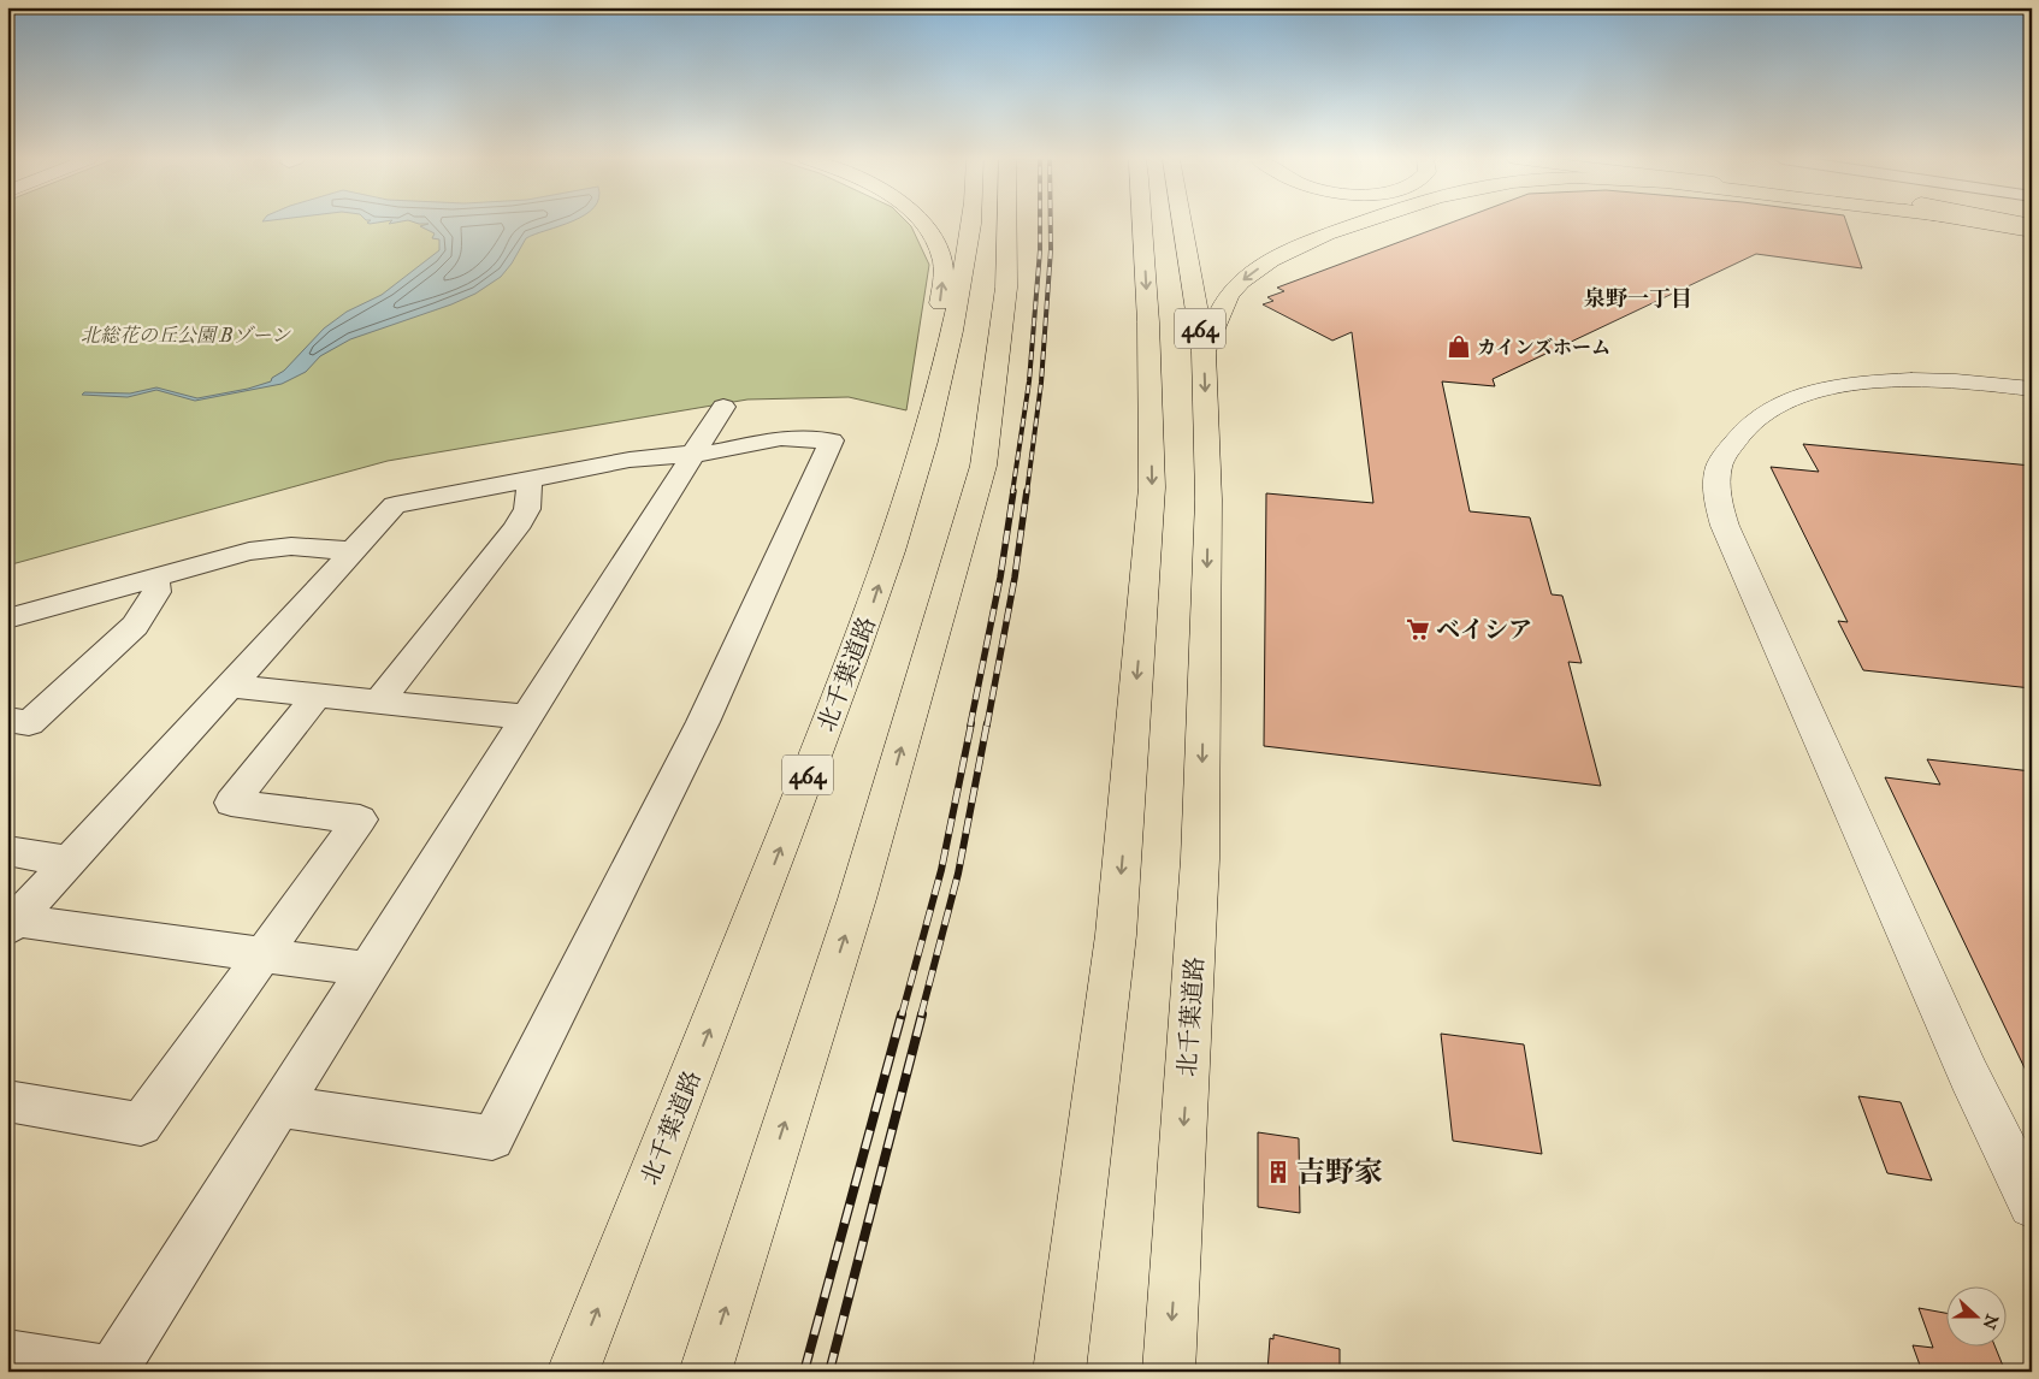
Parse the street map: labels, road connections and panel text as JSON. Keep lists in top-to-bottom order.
{
  "streets": {
    "main road": ["464", "北千葉道路"]
  },
  "districts": ["泉野一丁目"],
  "parks": ["北総花の丘公園 Bゾーン"],
  "places": {
    "shop": ["カインズホーム"],
    "supermarket": ["ベイシア"],
    "building": ["吉野家"]
  },
  "north": "right"
}
